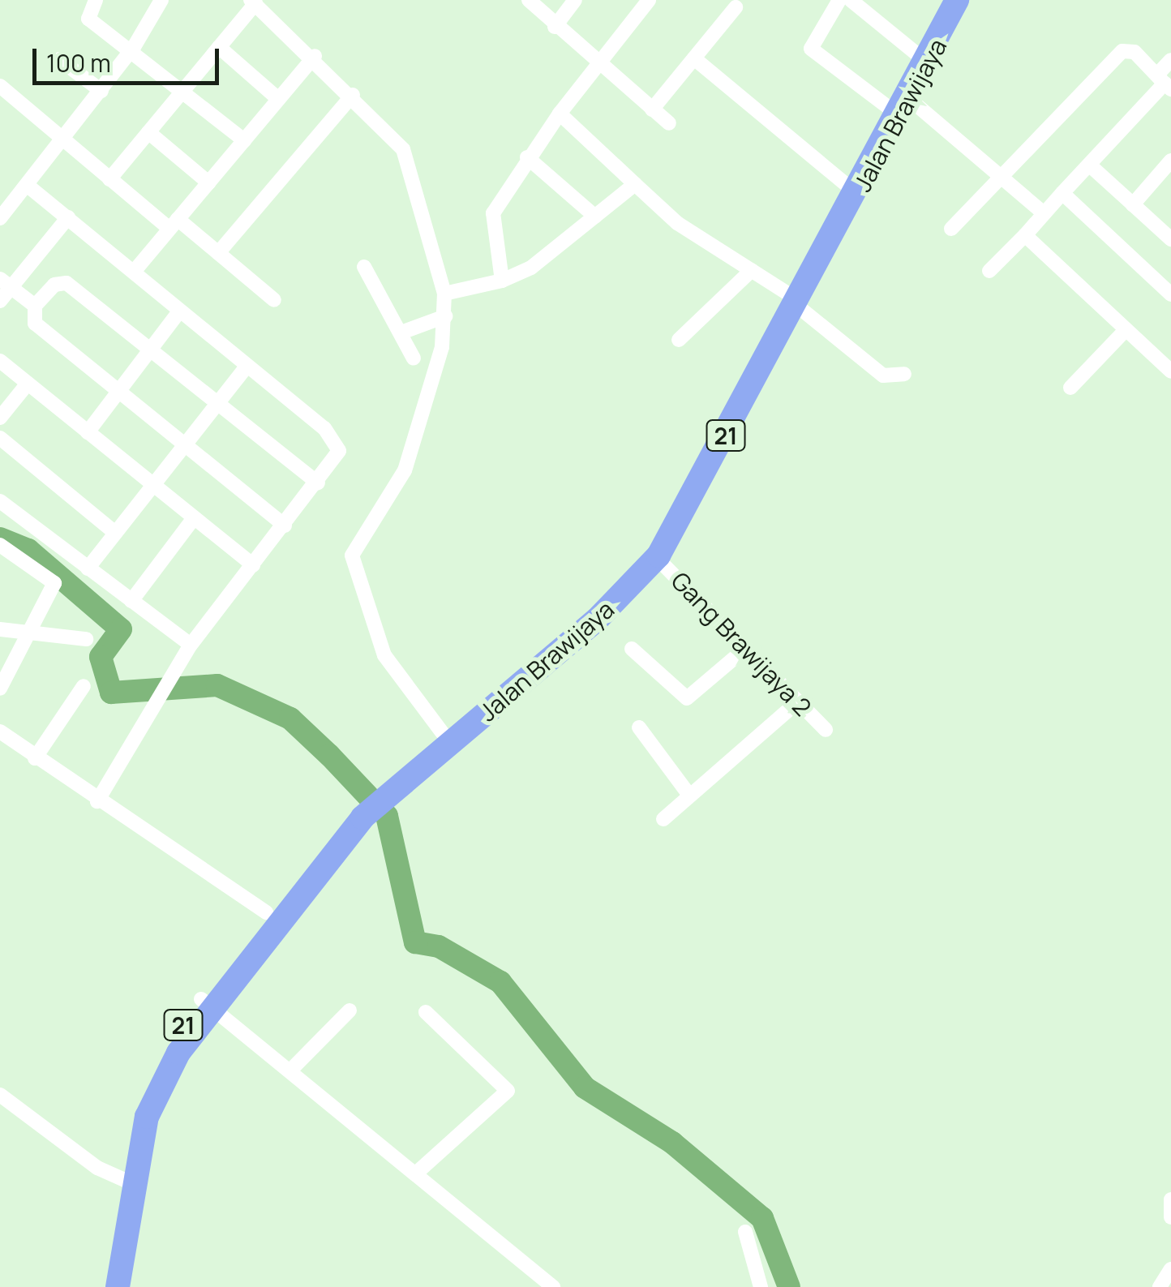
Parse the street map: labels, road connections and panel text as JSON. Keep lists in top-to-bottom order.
{
  "streets": {
    "highway": ["Jalan Brawijaya", "21"],
    "street": ["Gang Brawijaya 2"]
  },
  "crossings": [
    ["Jalan Brawijaya", "Gang Brawijaya 2"]
  ],
  "scale_bar": "100 m"
}
